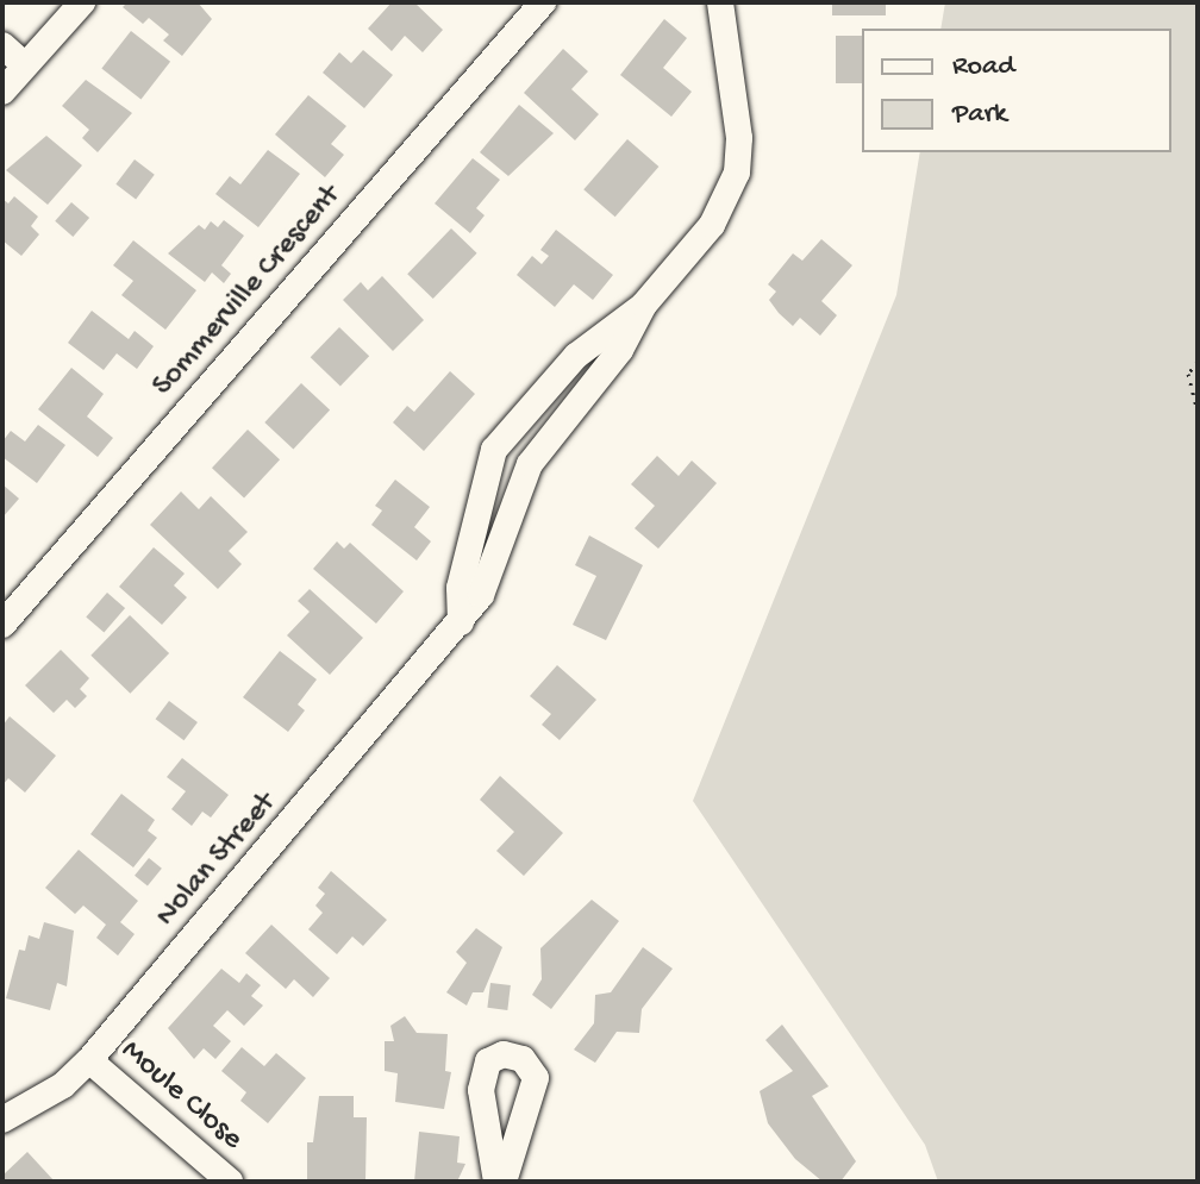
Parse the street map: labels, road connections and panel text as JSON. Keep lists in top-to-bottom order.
{
  "streets": {
    "street": ["Sommerville Crescent", "Nolan Street", "Moule Close"]
  },
  "crossings": [
    ["Nolan Street", "Moule Close"]
  ],
  "legend": ["Road", "Park"]
}
